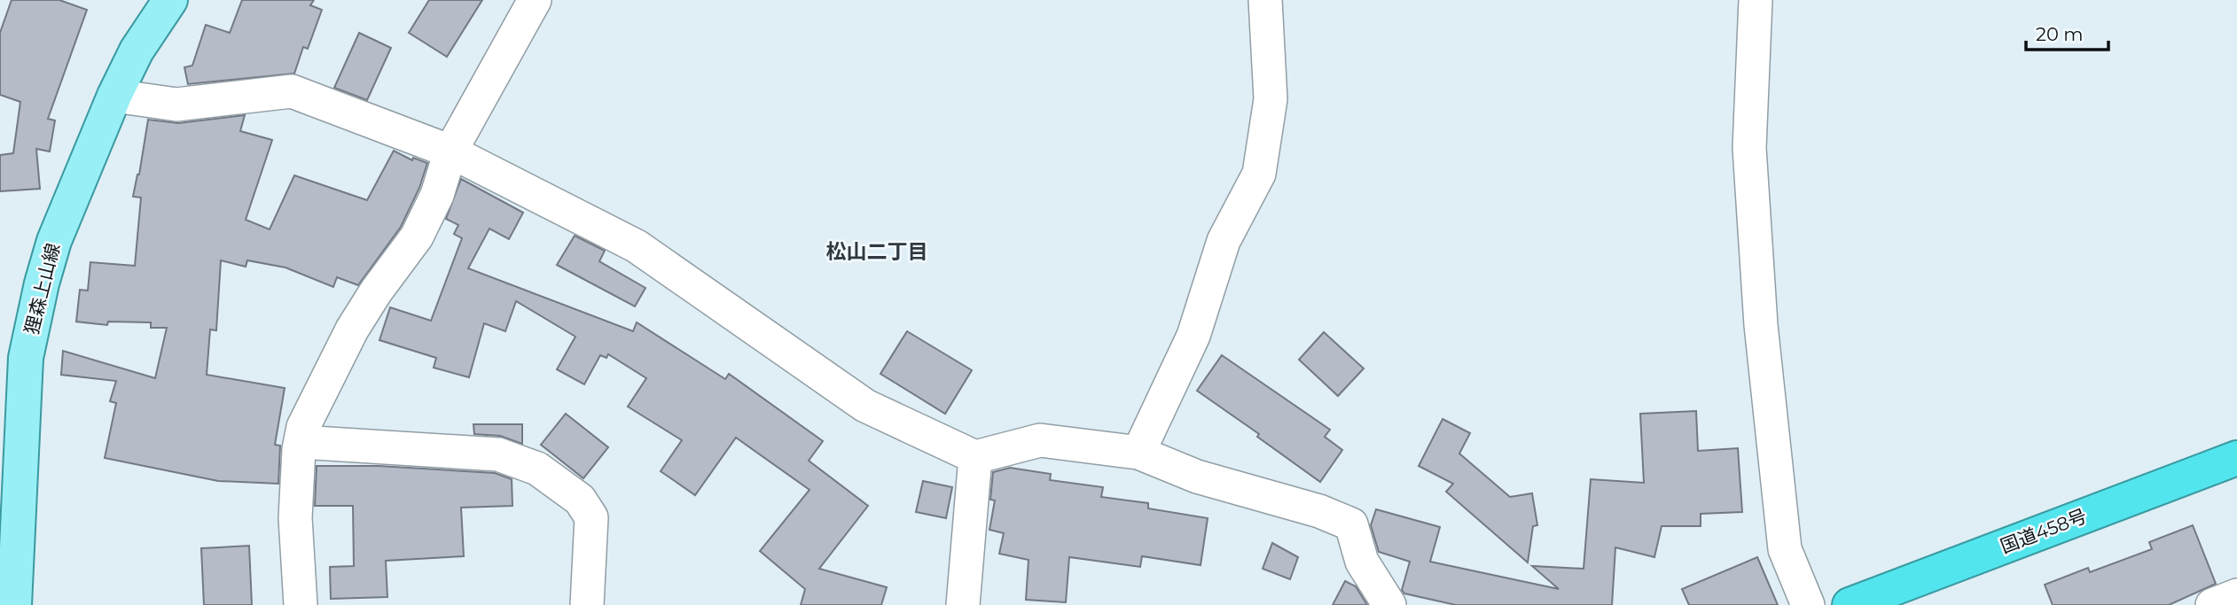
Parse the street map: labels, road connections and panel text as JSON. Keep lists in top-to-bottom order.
{
  "streets": {
    "highway": ["国道458号"],
    "main road": ["狸森上山線"]
  },
  "districts": ["松山二丁目"],
  "scale_bar": "20 m"
}
